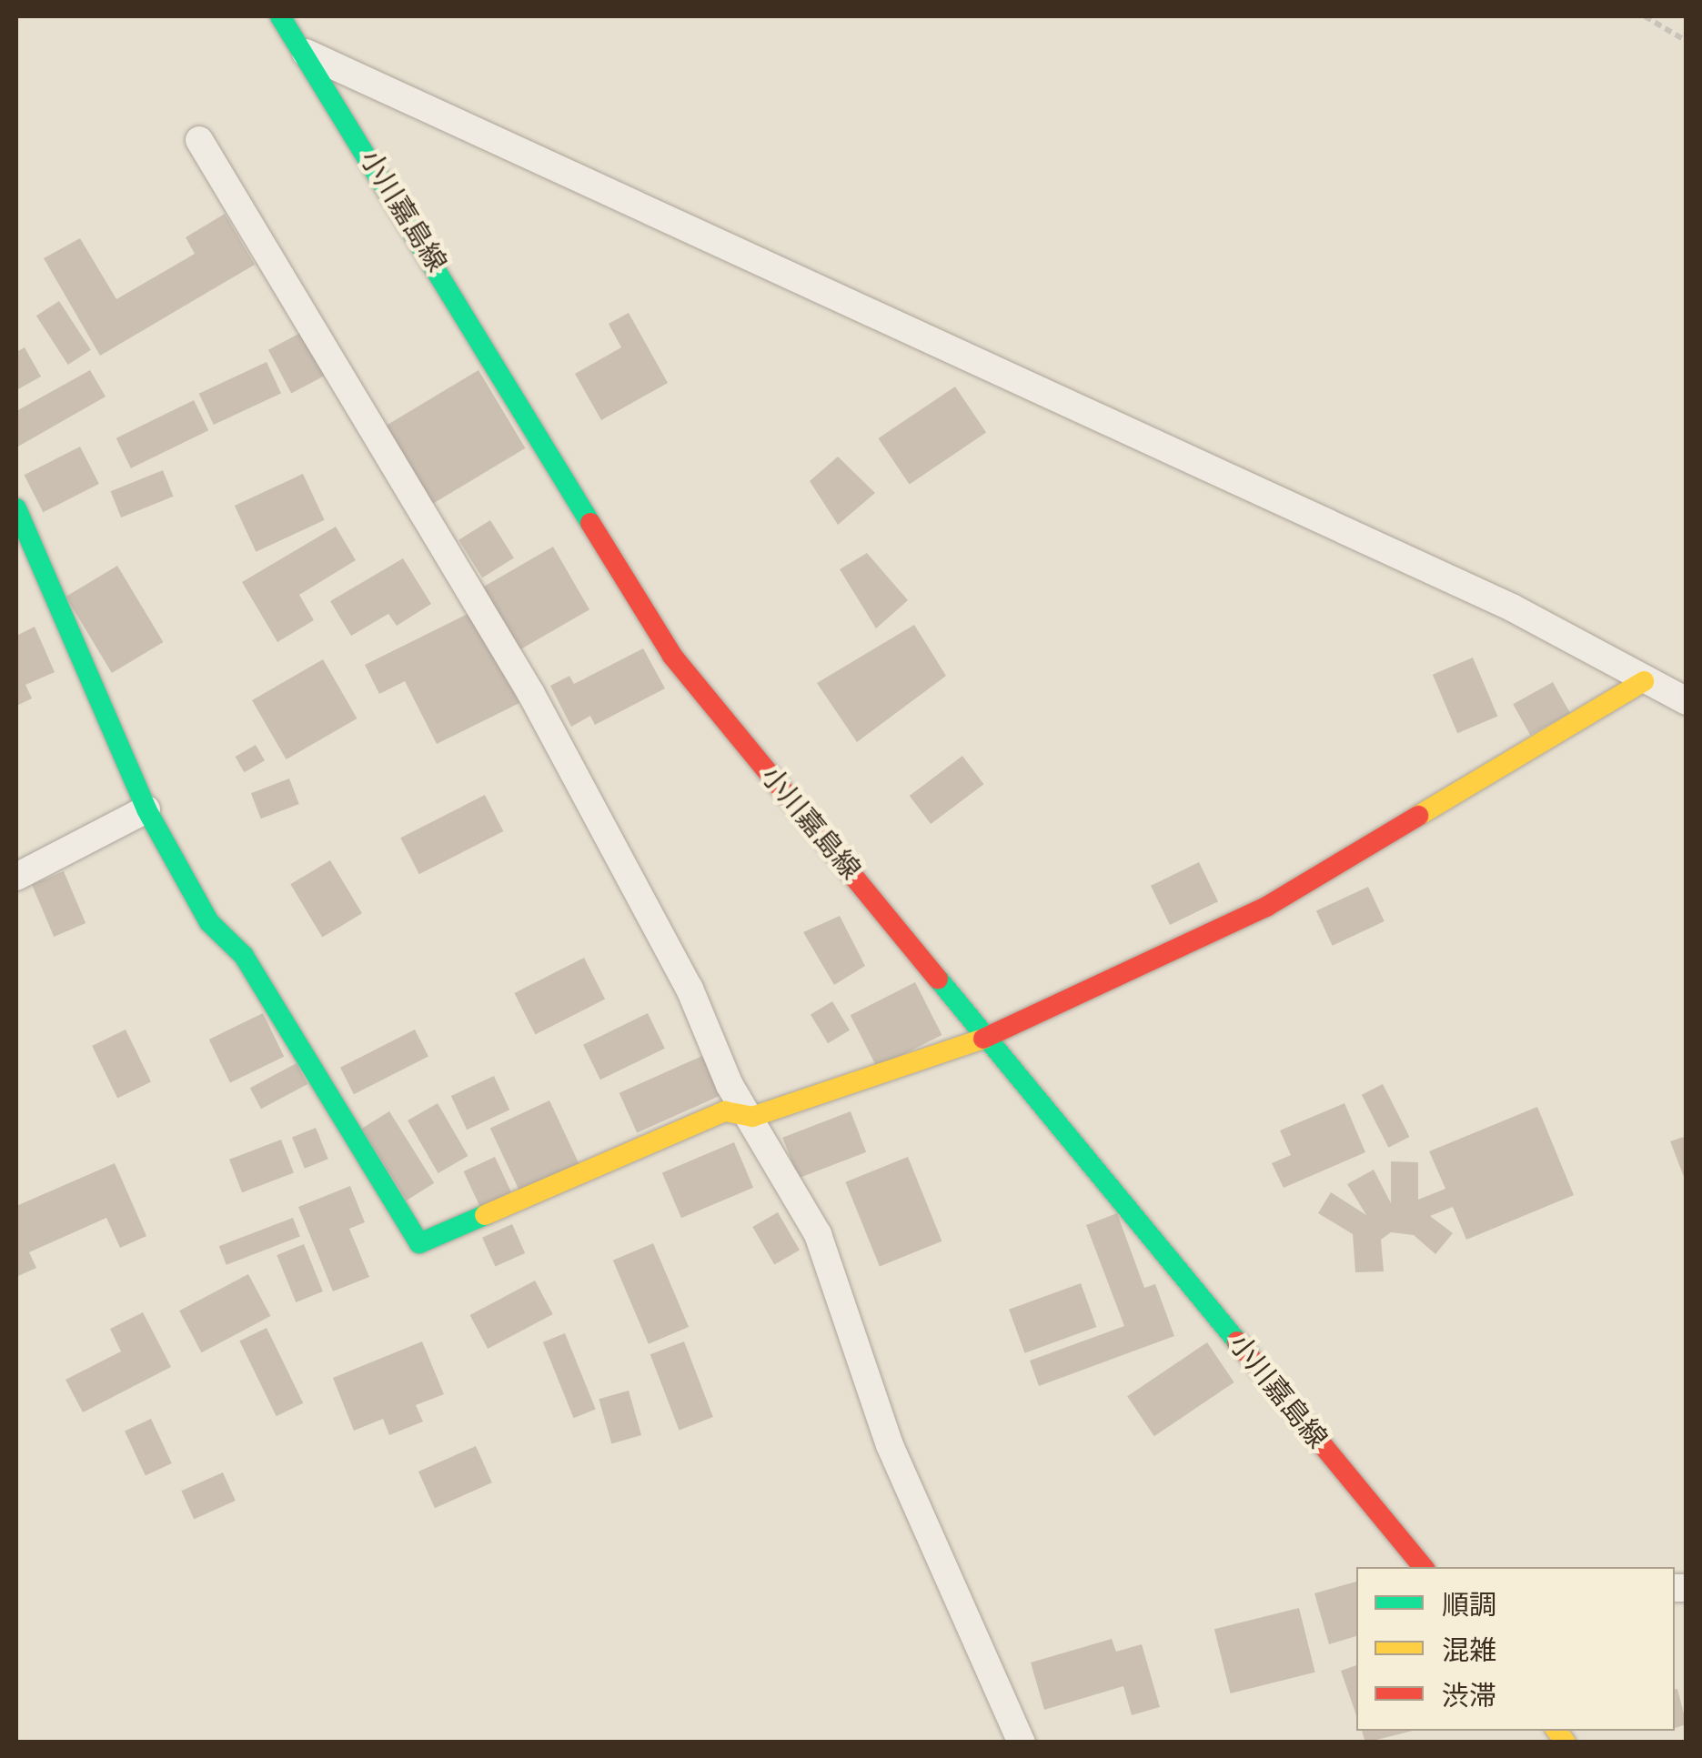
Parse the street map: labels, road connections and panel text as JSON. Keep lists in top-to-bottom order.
{
  "streets": {
    "street": ["小川嘉島線"]
  },
  "legend": ["順調", "混雑", "渋滞"]
}
